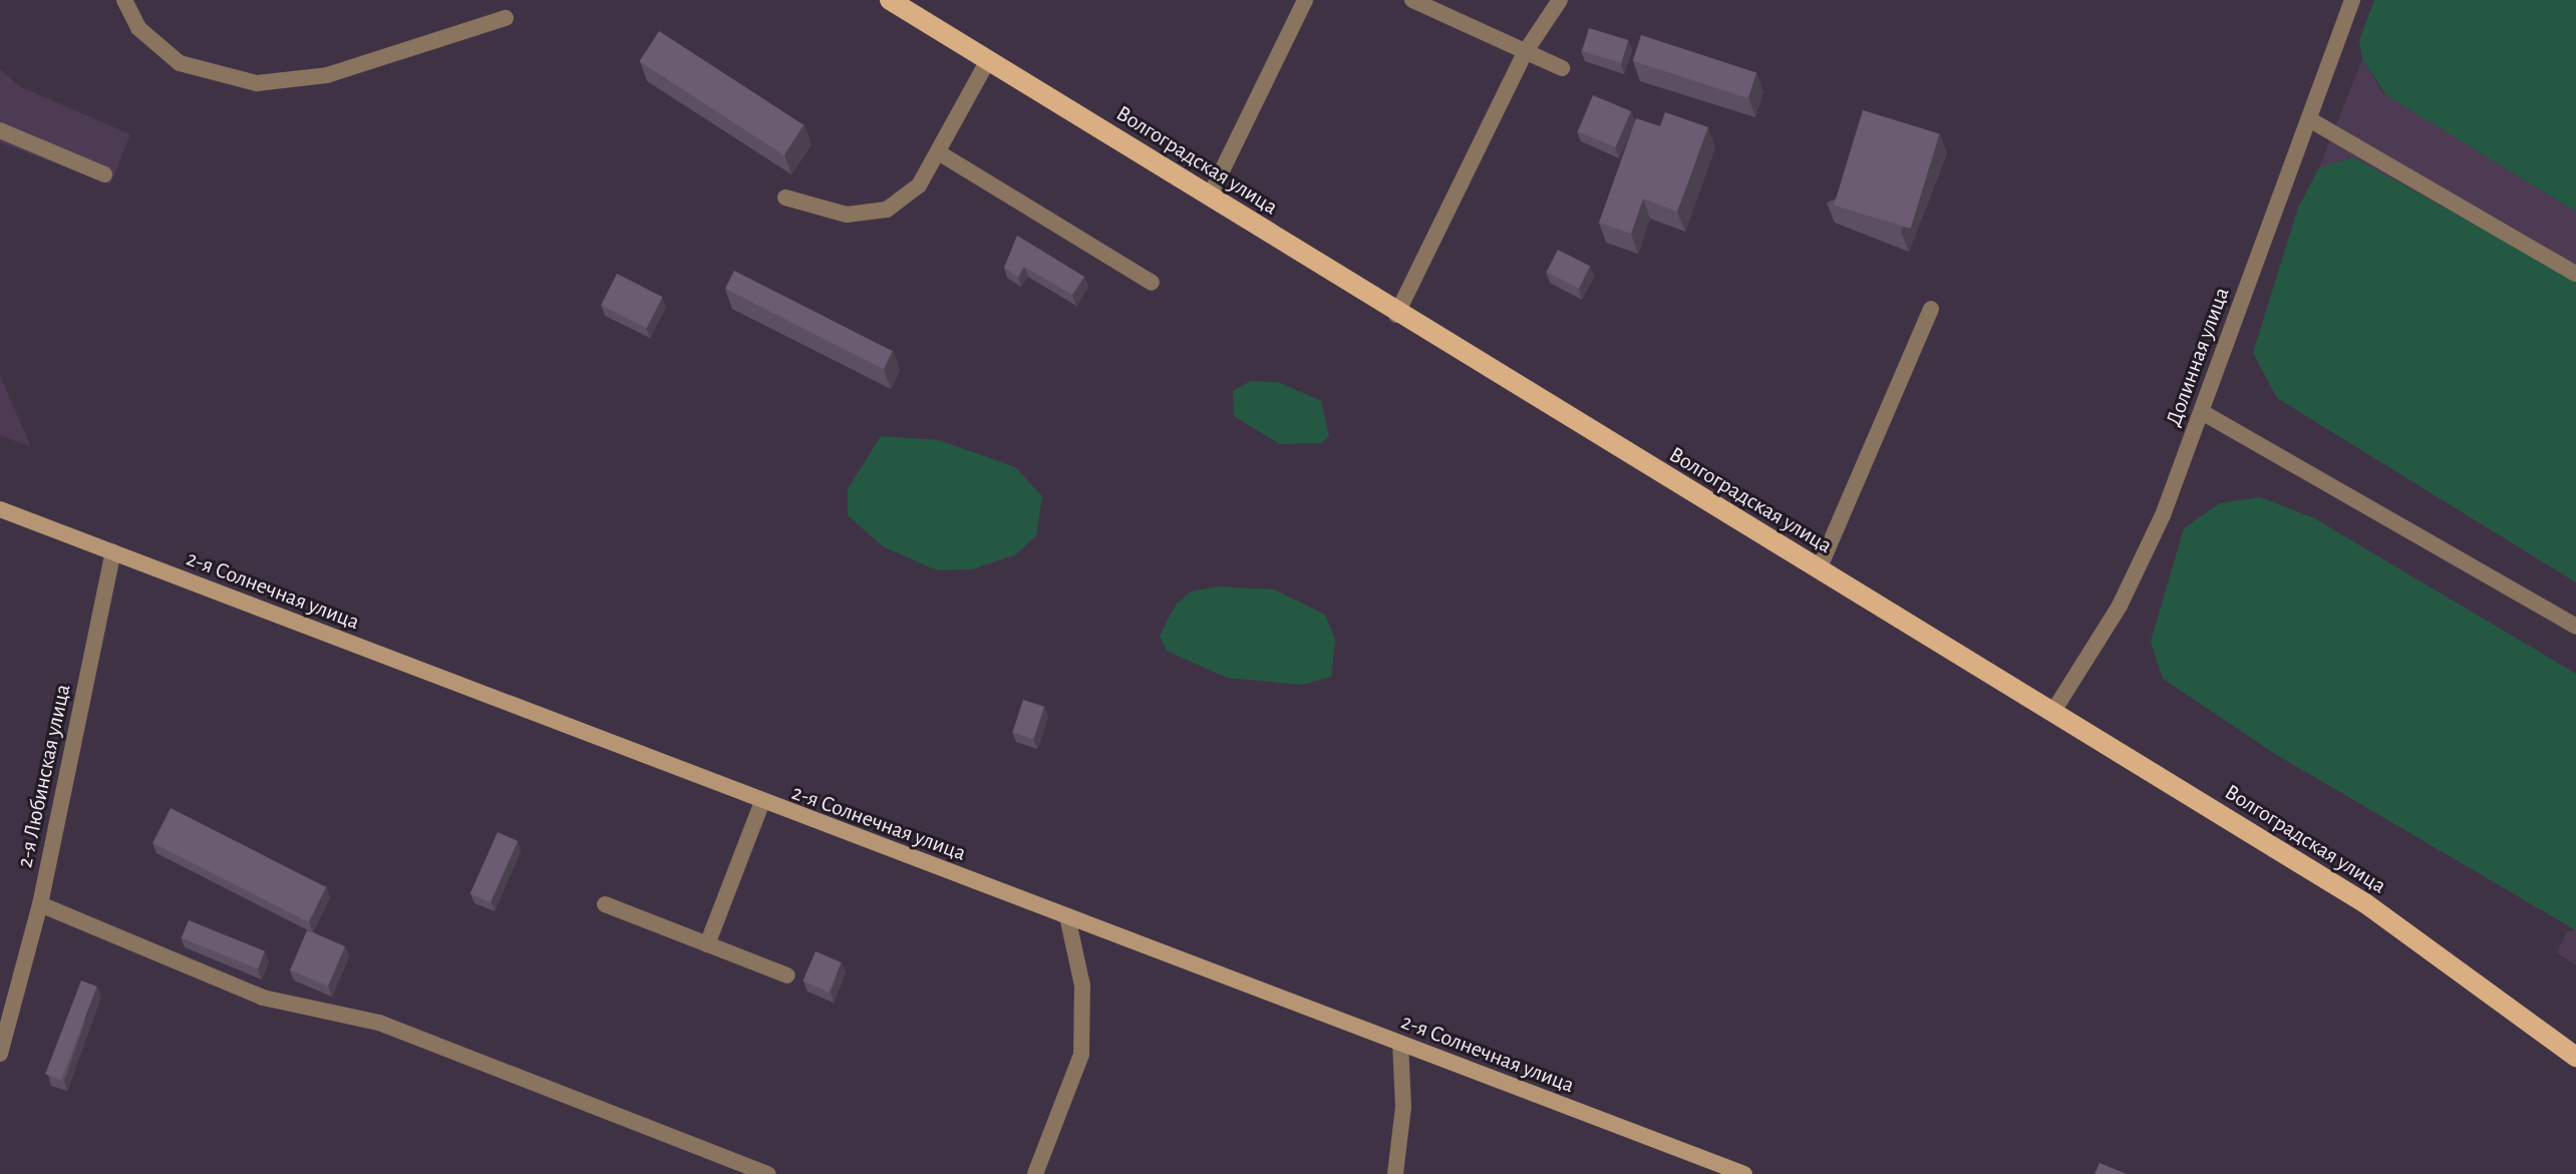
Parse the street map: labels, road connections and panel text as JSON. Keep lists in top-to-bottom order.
{
  "streets": {
    "main road": ["Волгоградская улица", "2-я Солнечная улица"],
    "street": ["Долинная улица", "2-я Любинская улица"]
  },
  "crossings": [
    ["Волгоградская улица", "Долинная улица"],
    ["2-я Солнечная улица", "2-я Любинская улица"]
  ]
}
